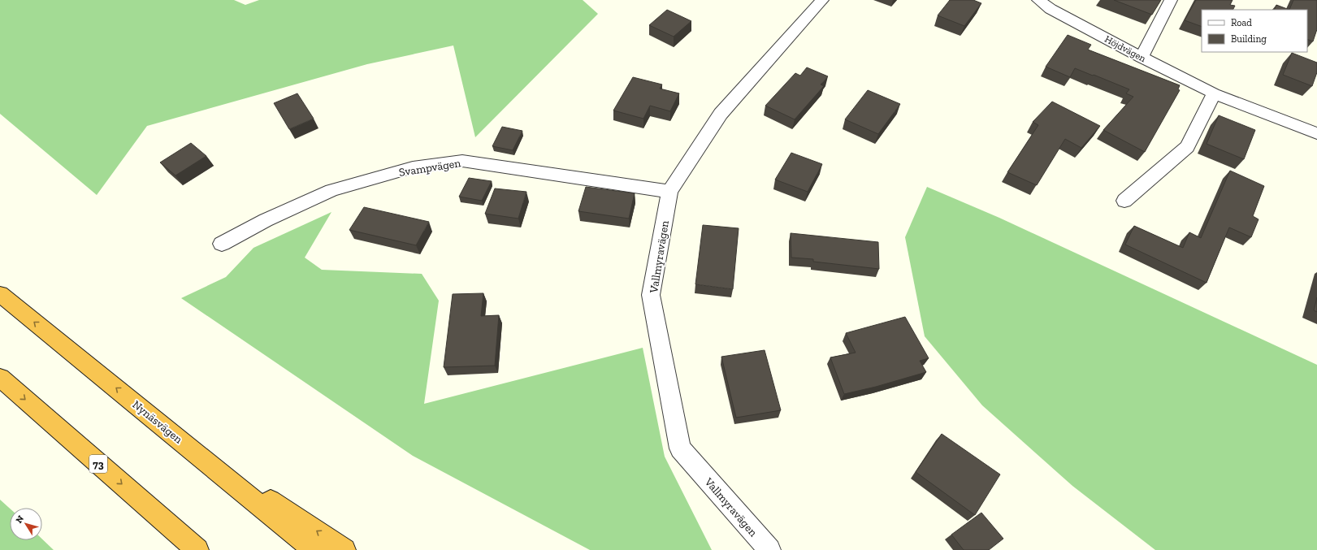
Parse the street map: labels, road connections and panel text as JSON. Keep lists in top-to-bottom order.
{
  "streets": {
    "highway": ["Nynäsvägen", "73"],
    "street": ["Höjdvägen", "Svampvägen", "Vallmyravägen"]
  },
  "crossings": [
    ["Svampvägen", "Vallmyravägen"]
  ],
  "legend": ["Road", "Building"],
  "north": "top left"
}
